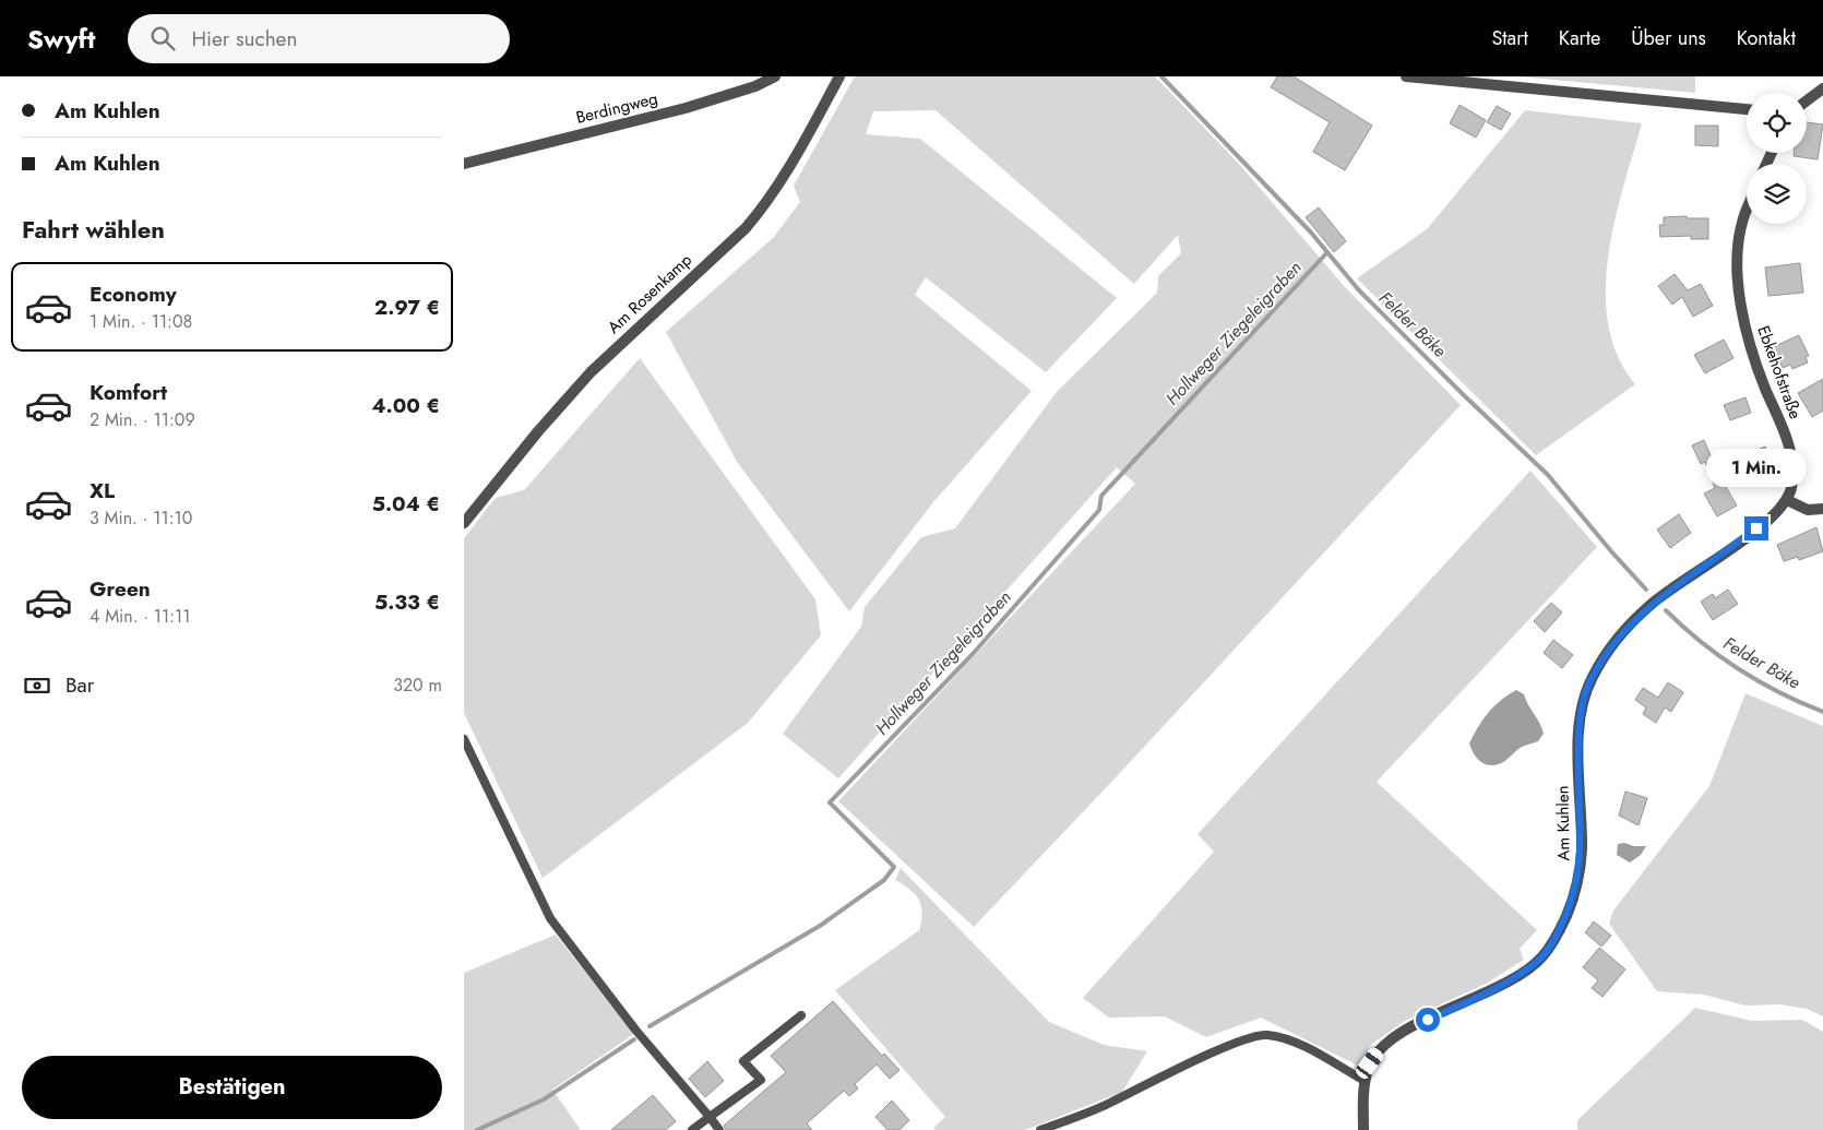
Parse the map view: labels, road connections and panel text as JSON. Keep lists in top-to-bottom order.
{
  "streets": {
    "street": [
      "Berdingweg",
      "Am Rosenkamp",
      "Ebkehofstraße",
      "Am Kuhlen"
    ]
  },
  "crossings": [
    ["Ebkehofstraße", "Am Kuhlen"]
  ],
  "water": ["Felder Bäke", "Hollweger Ziegeleigraben"],
  "page": {
    "header": "Swyft",
    "search": "Hier suchen",
    "nav": [
      "Start",
      "Karte",
      "Über uns",
      "Kontakt"
    ],
    "banner": ["Am Kuhlen", "Am Kuhlen"],
    "heading": "Fahrt wählen",
    "list": [
      {
        "name": "Economy",
        "note": "1 Min. · 11:08",
        "value": "2.97 €"
      },
      {
        "name": "Komfort",
        "note": "2 Min. · 11:09",
        "value": "4.00 €"
      },
      {
        "name": "XL",
        "note": "3 Min. · 11:10",
        "value": "5.04 €"
      },
      {
        "name": "Green",
        "note": "4 Min. · 11:11",
        "value": "5.33 €"
      }
    ],
    "bubble": "1 Min.",
    "pay": ["Bar", "320 m"],
    "buttons": "Bestätigen"
  }
}
